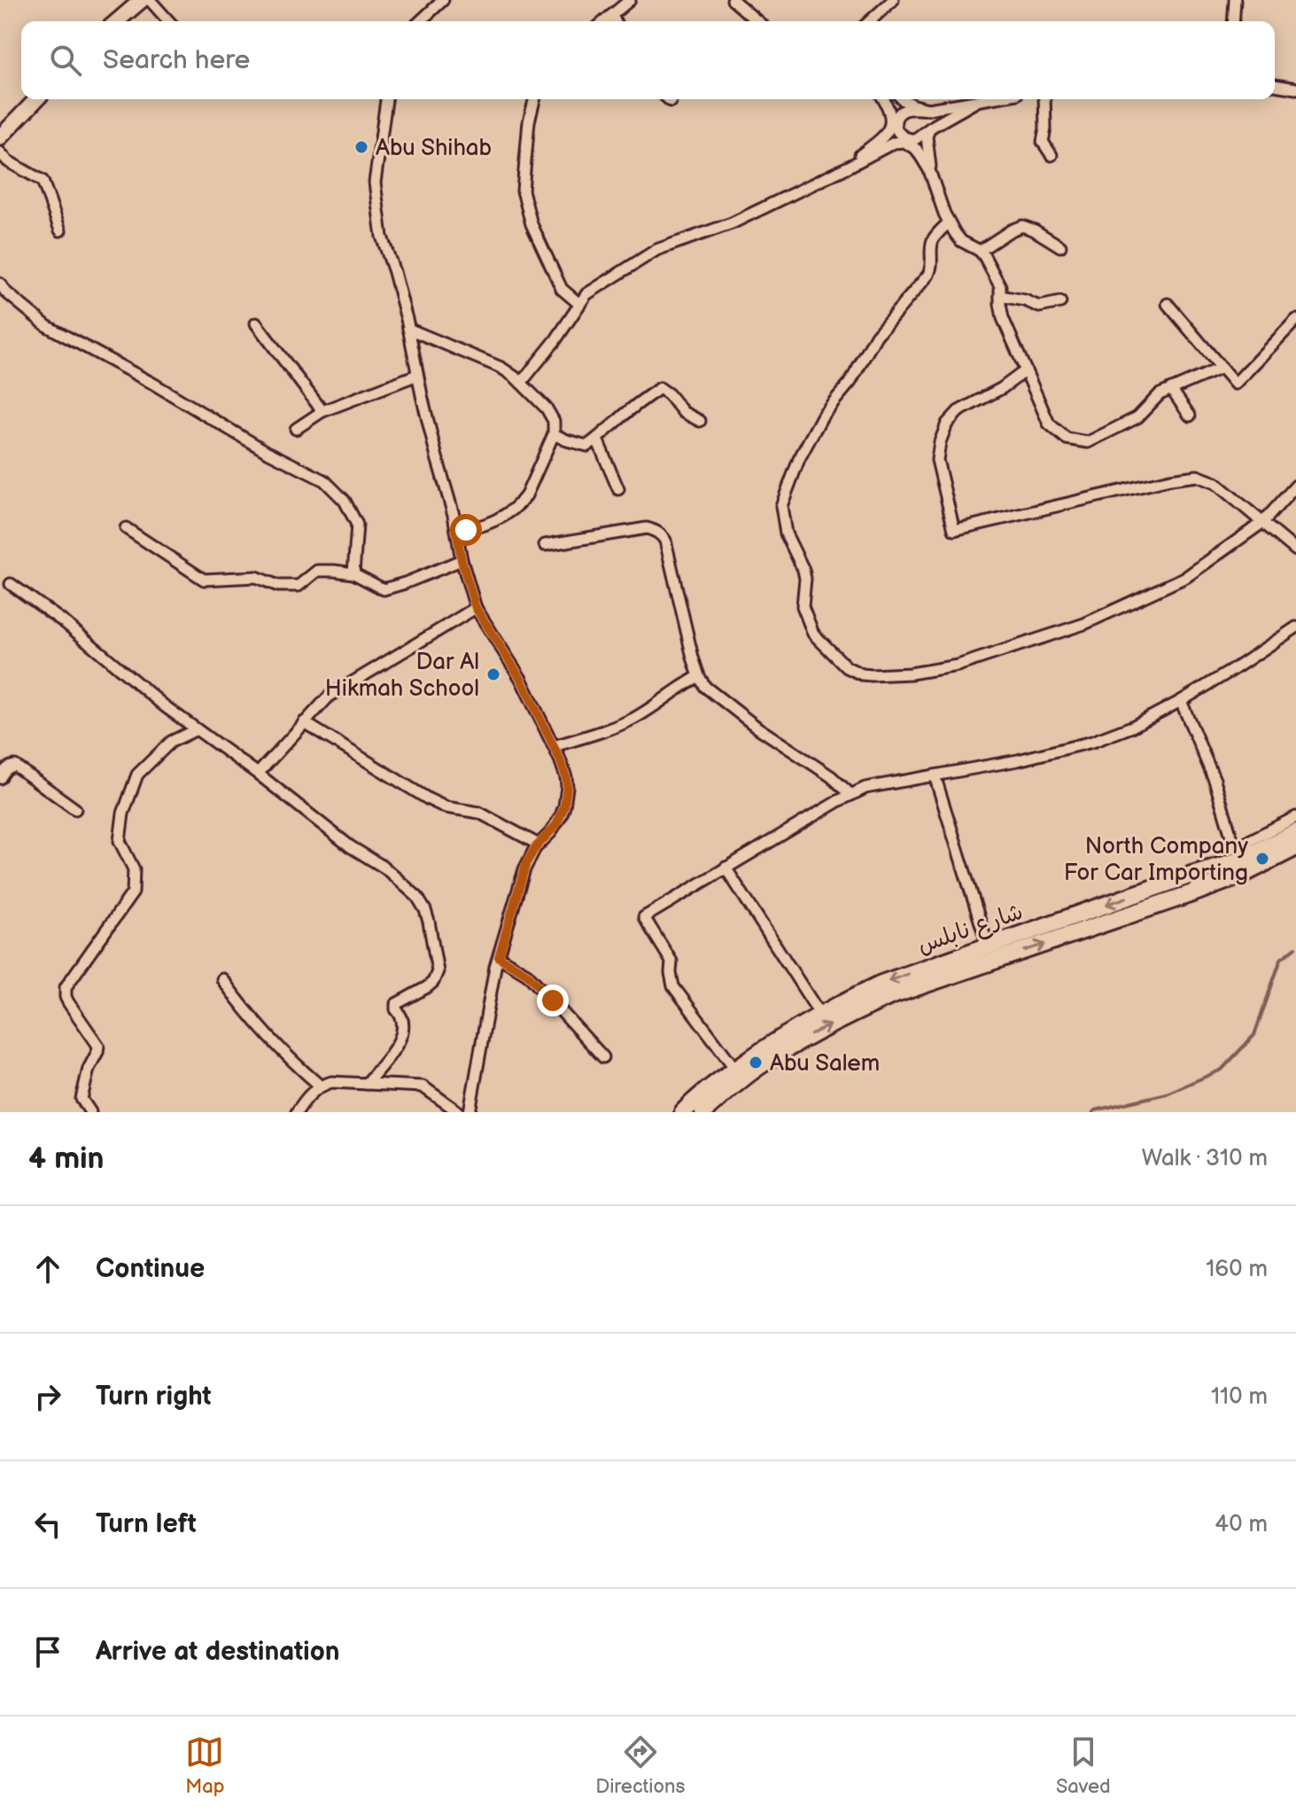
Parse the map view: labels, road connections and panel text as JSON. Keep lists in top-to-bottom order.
{
  "streets": {
    "main road": ["شارع نابلس"]
  },
  "places": [
    "Abu Shihab",
    "Dar Al Hikmah School",
    "North Company For Car Importing",
    "Abu Salem"
  ],
  "page": {
    "search": "Search here",
    "heading": ["4 min", "Walk · 310 m"],
    "list": [
      ["Continue", "160 m"],
      ["Turn right", "110 m"],
      ["Turn left", "40 m"],
      "Arrive at destination"
    ],
    "nav": ["Map", "Directions", "Saved"]
  }
}
